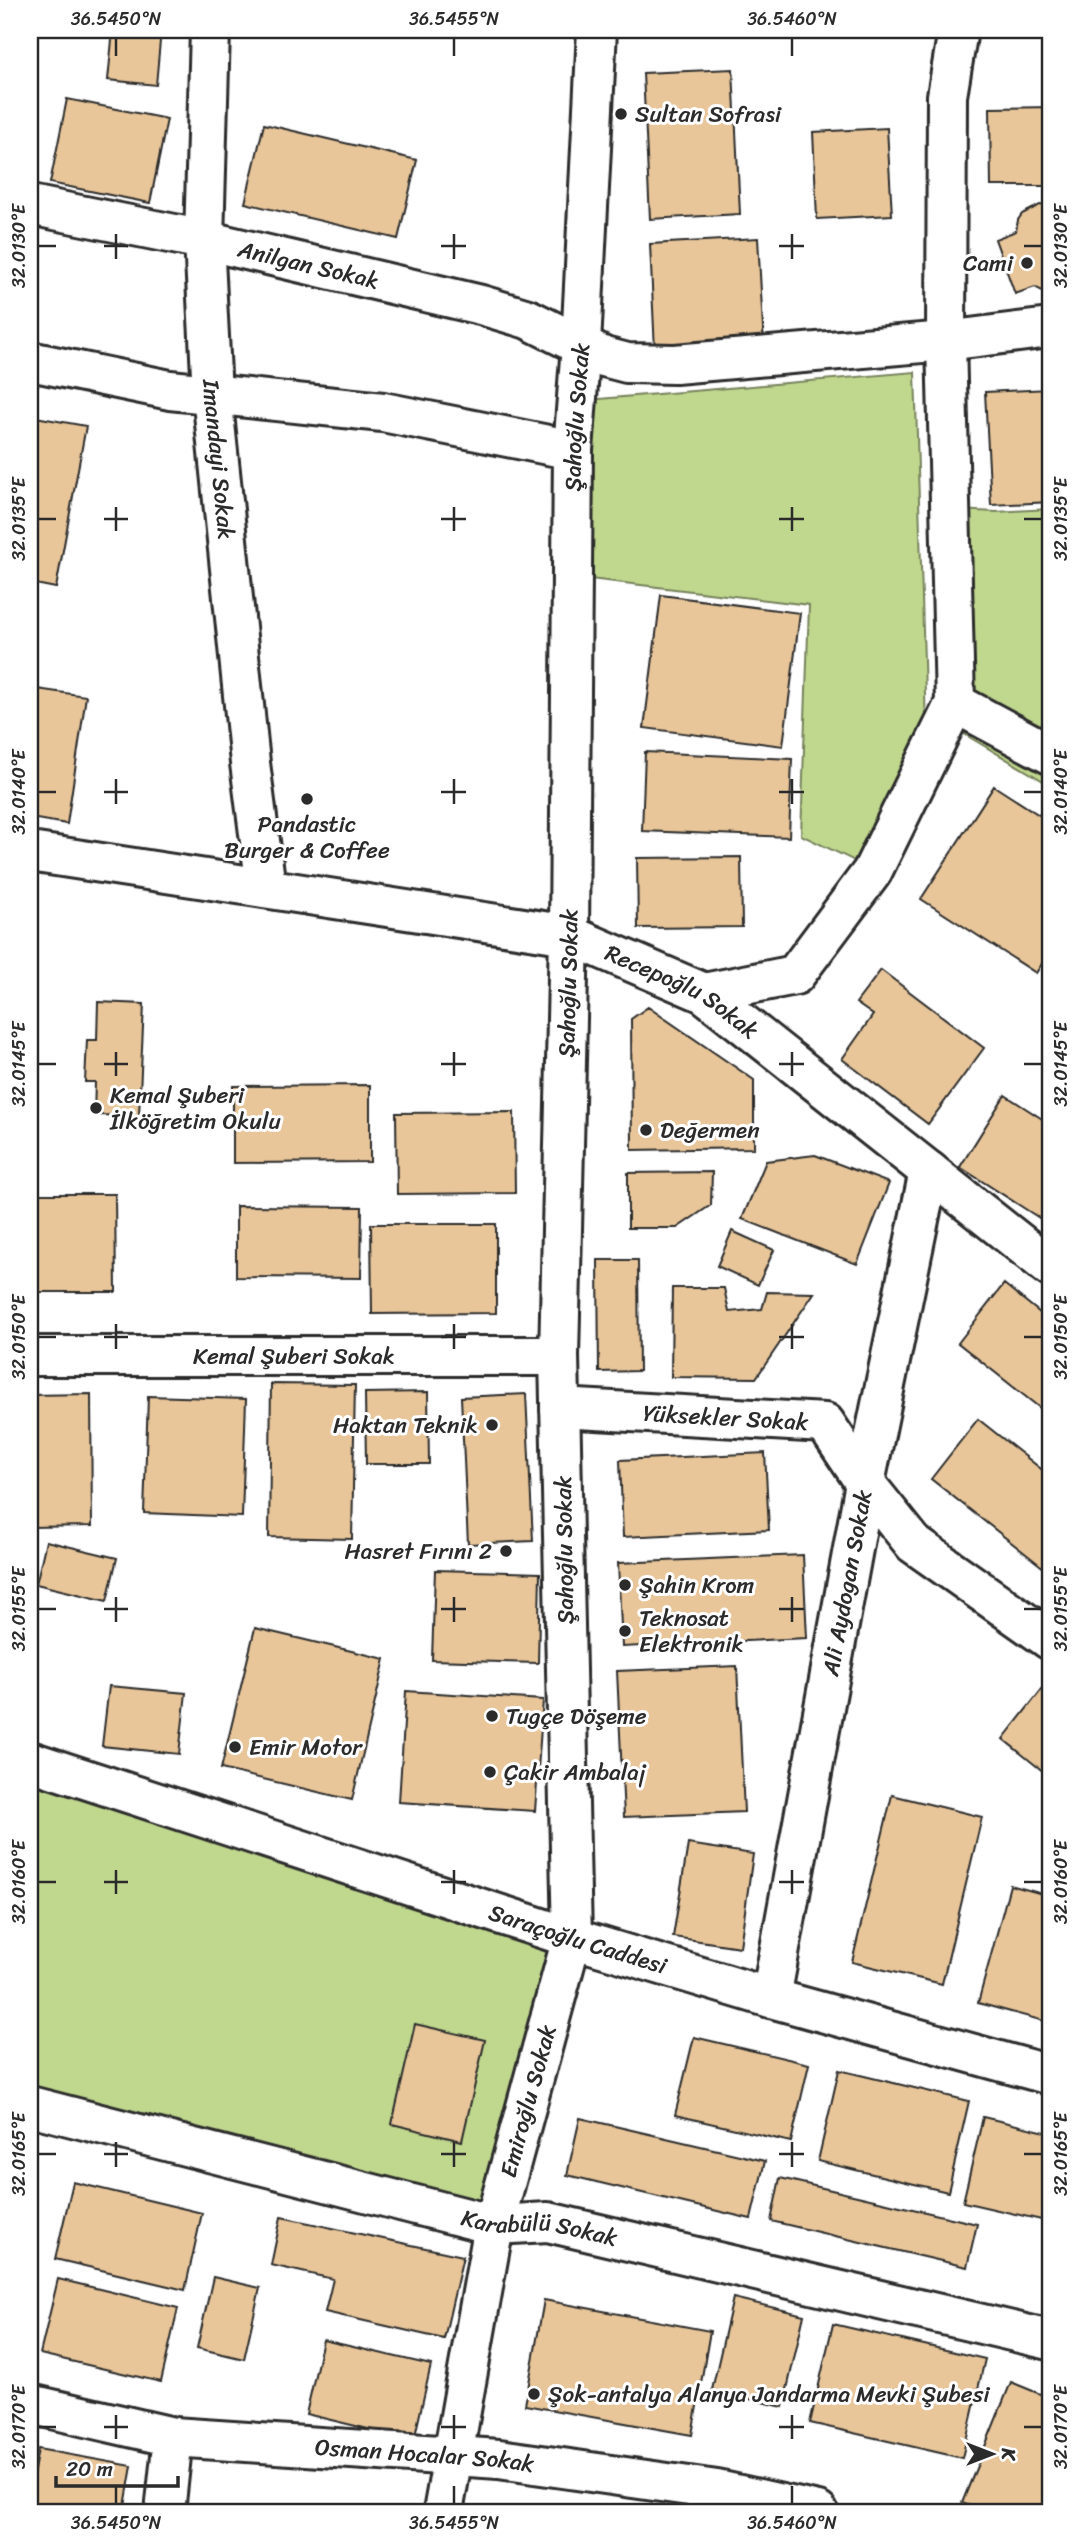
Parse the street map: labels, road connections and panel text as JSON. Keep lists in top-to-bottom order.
{
  "streets": {
    "street": [
      "Anilgan Sokak",
      "Şahoğlu Sokak",
      "Imandayi Sokak",
      "Recepoğlu Sokak",
      "Kemal Şuberi Sokak",
      "Yüksekler Sokak",
      "Ali Aydogan Sokak",
      "Saraçoğlu Caddesi",
      "Emiroğlu Sokak",
      "Karabülü Sokak",
      "Osman Hocalar Sokak"
    ]
  },
  "crossings": [
    ["Anilgan Sokak", "Şahoğlu Sokak"],
    ["Anilgan Sokak", "Imandayi Sokak"],
    ["Şahoğlu Sokak", "Recepoğlu Sokak"],
    ["Şahoğlu Sokak", "Kemal Şuberi Sokak"],
    ["Şahoğlu Sokak", "Yüksekler Sokak"],
    ["Şahoğlu Sokak", "Saraçoğlu Caddesi"],
    ["Şahoğlu Sokak", "Emiroğlu Sokak"],
    ["Imandayi Sokak", "Recepoğlu Sokak"],
    ["Recepoğlu Sokak", "Ali Aydogan Sokak"],
    ["Yüksekler Sokak", "Ali Aydogan Sokak"],
    ["Ali Aydogan Sokak", "Saraçoğlu Caddesi"],
    ["Saraçoğlu Caddesi", "Emiroğlu Sokak"],
    ["Emiroğlu Sokak", "Karabülü Sokak"],
    ["Emiroğlu Sokak", "Osman Hocalar Sokak"]
  ],
  "places": [
    "Sultan Sofrasi",
    "Cami",
    "Pandastic Burger & Coffee",
    "Kemal Şuberi İlköğretim Okulu",
    "Değermen",
    "Haktan Teknik",
    "Hasret Fırını 2",
    "Şahin Krom",
    "Teknosat Elektronik",
    "Tugçe Döşeme",
    "Emir Motor",
    "Çakir Ambalaj",
    "Şok-antalya Alanya Jandarma Mevki Şubesi"
  ],
  "scale_bar": "20 m",
  "north": "right",
  "coordinates": [
    "36.5450°N",
    "36.5455°N",
    "36.5460°N",
    "32.0130°E",
    "32.0135°E",
    "32.0140°E",
    "32.0145°E",
    "32.0150°E",
    "32.0155°E",
    "32.0160°E",
    "32.0165°E",
    "32.0170°E"
  ]
}
